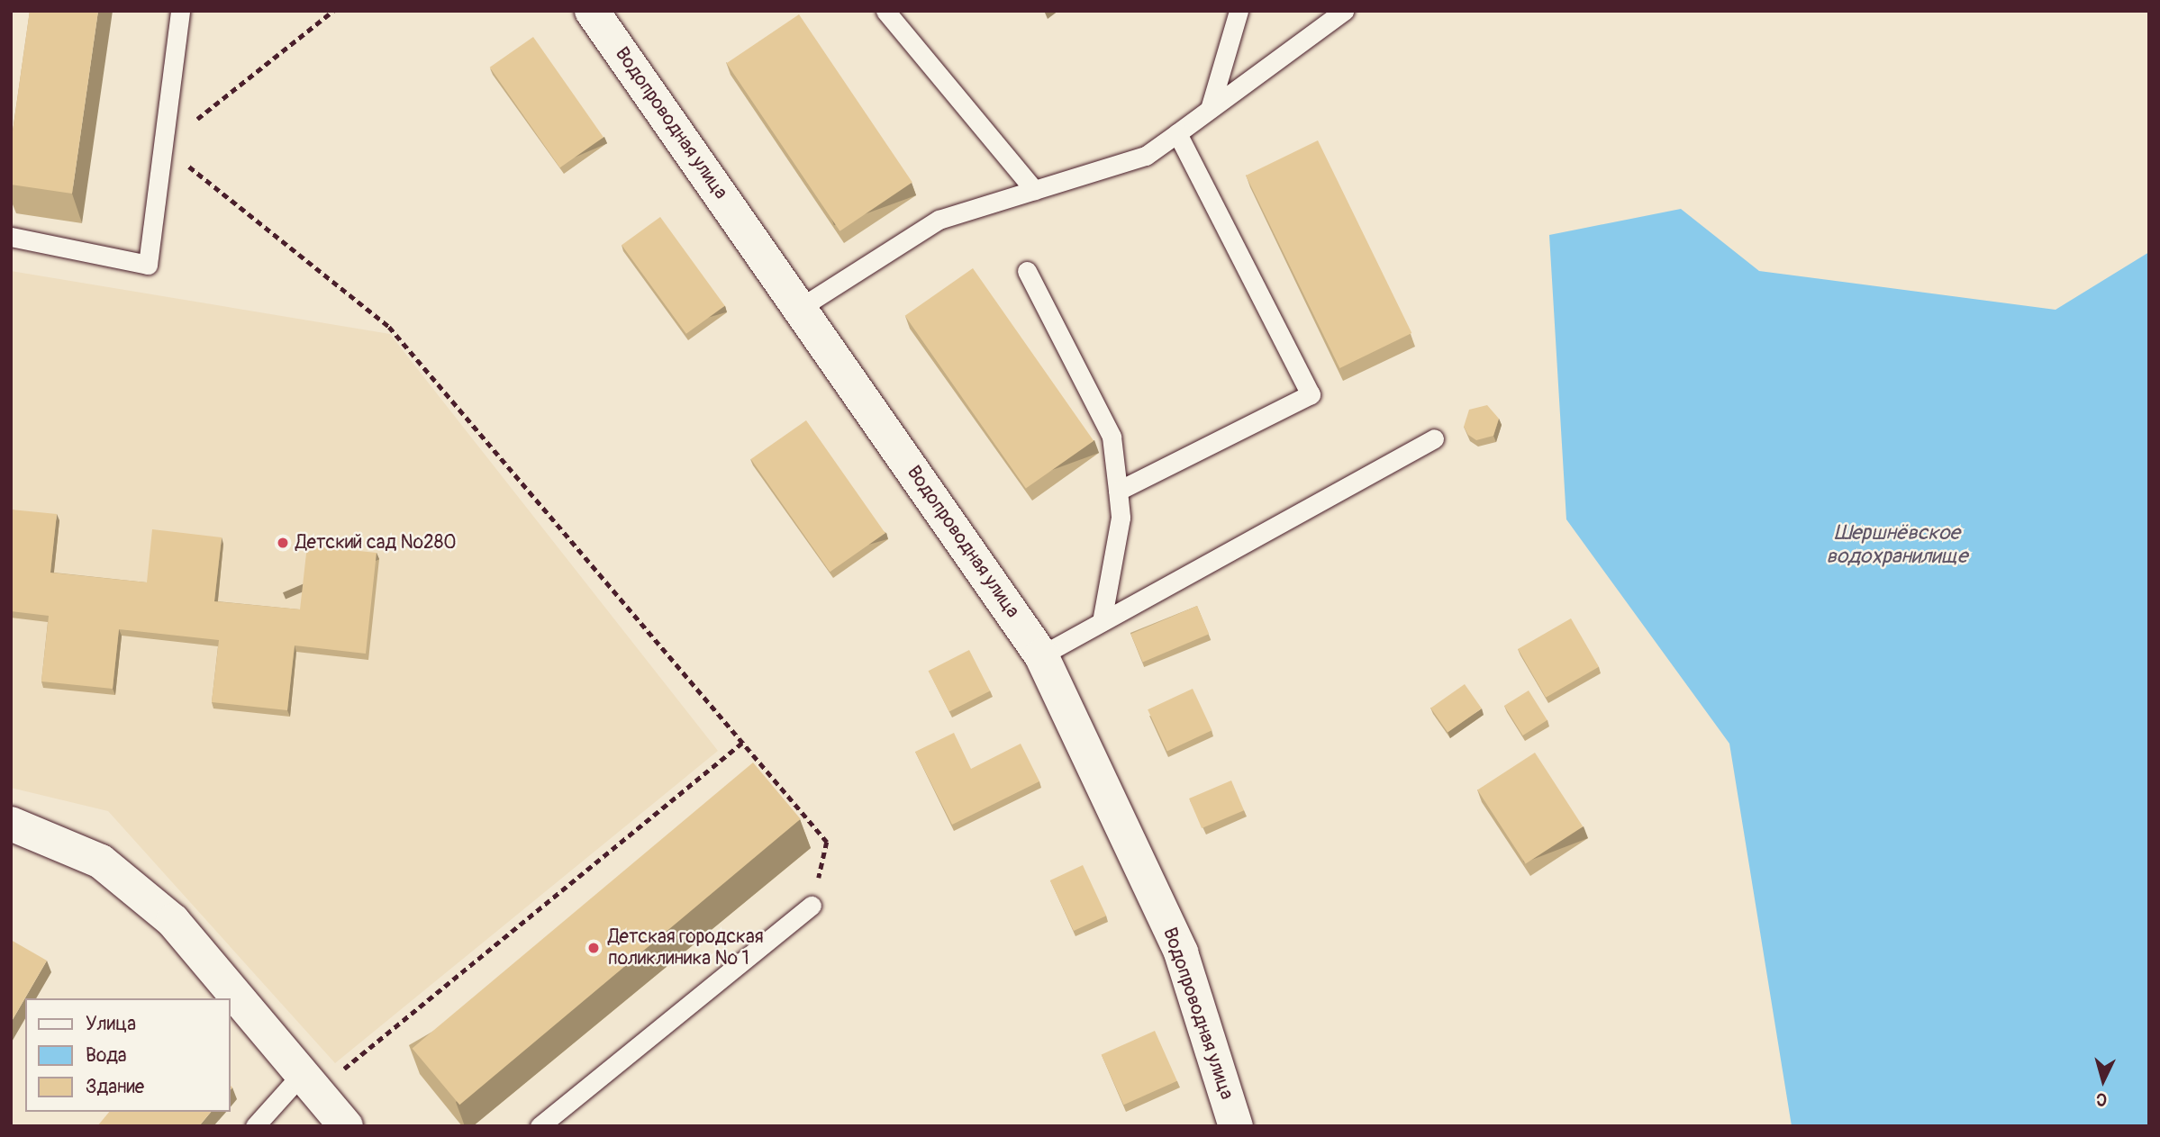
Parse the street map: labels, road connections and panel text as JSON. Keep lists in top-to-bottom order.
{
  "streets": {
    "street": ["Водопроводная улица"]
  },
  "water": ["Шершнёвское водохранилище"],
  "places": ["Детский сад №280", "Детская городская поликлиника № 1"],
  "legend": ["Улица", "Вода", "Здание"],
  "north": "bottom"
}
